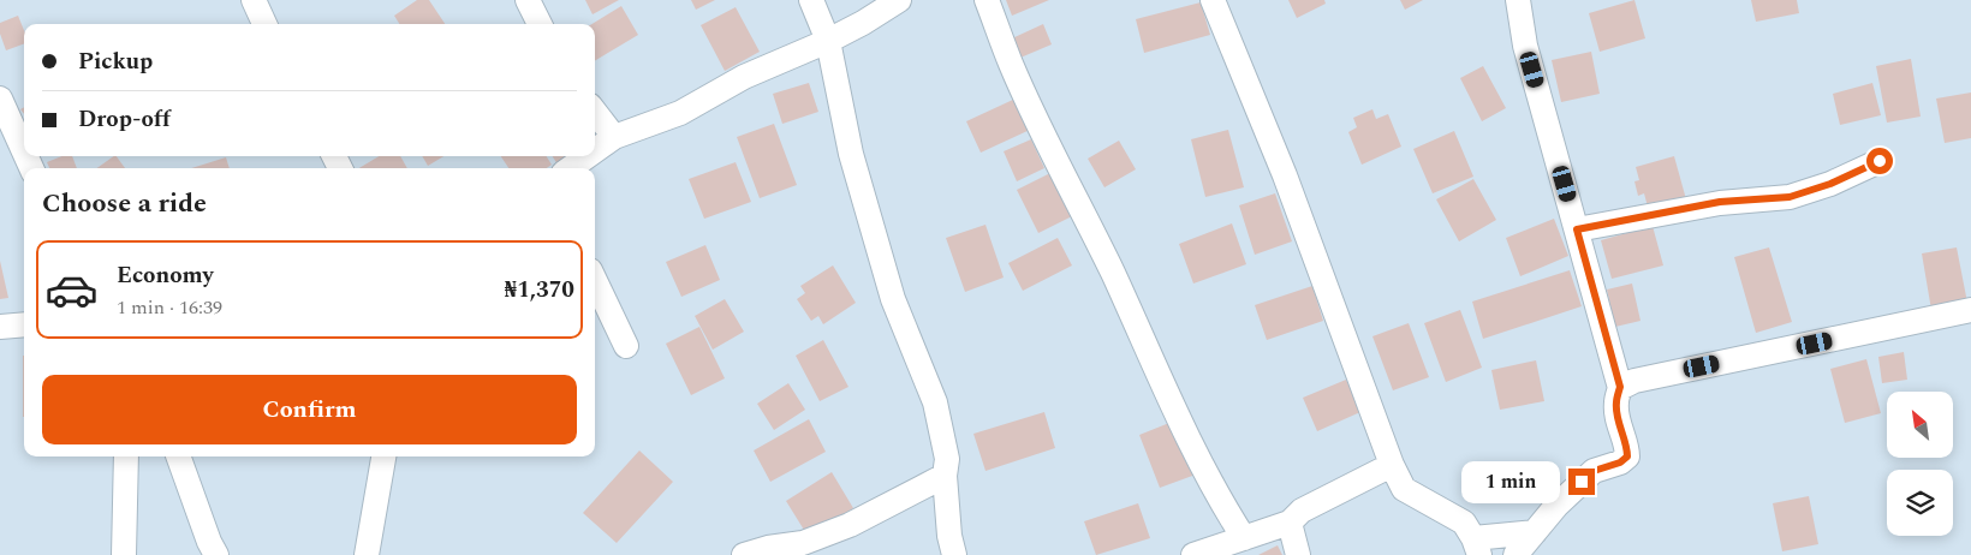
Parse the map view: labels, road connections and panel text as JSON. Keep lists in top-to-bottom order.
{
  "north": "top left",
  "page": {
    "banner": ["Pickup", "Drop-off"],
    "heading": "Choose a ride",
    "list": [
      {
        "name": "Economy",
        "note": "1 min · 16:39",
        "value": "₦1,370"
      }
    ],
    "buttons": "Confirm",
    "bubble": "1 min"
  }
}
